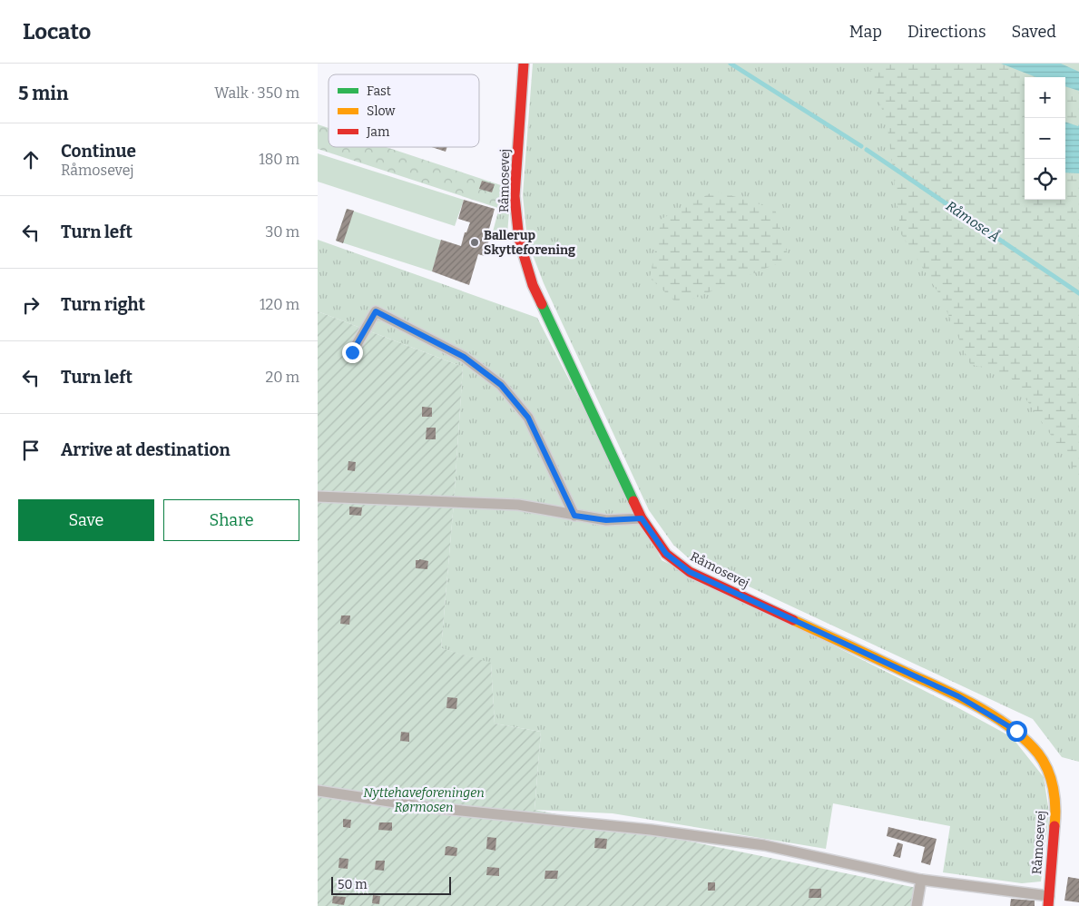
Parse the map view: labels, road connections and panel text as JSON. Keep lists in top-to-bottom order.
{
  "streets": {
    "street": ["Råmosevej"]
  },
  "water": ["Råmose Å"],
  "parks": ["Nyttehaveforeningen Rørmosen"],
  "places": ["Ballerup Skytteforening"],
  "legend": ["Fast", "Slow", "Jam"],
  "scale_bar": "50 m",
  "page": {
    "header": "Locato",
    "nav": ["Map", "Directions", "Saved"],
    "heading": ["5 min", "Walk · 350 m"],
    "map_buttons": ["+", "−"],
    "list": [
      ["Continue", "Råmosevej", "180 m"],
      ["Turn left", "30 m"],
      ["Turn right", "120 m"],
      ["Turn left", "20 m"],
      "Arrive at destination"
    ],
    "buttons": ["Save", "Share"],
    "scale": "50 m"
  }
}
